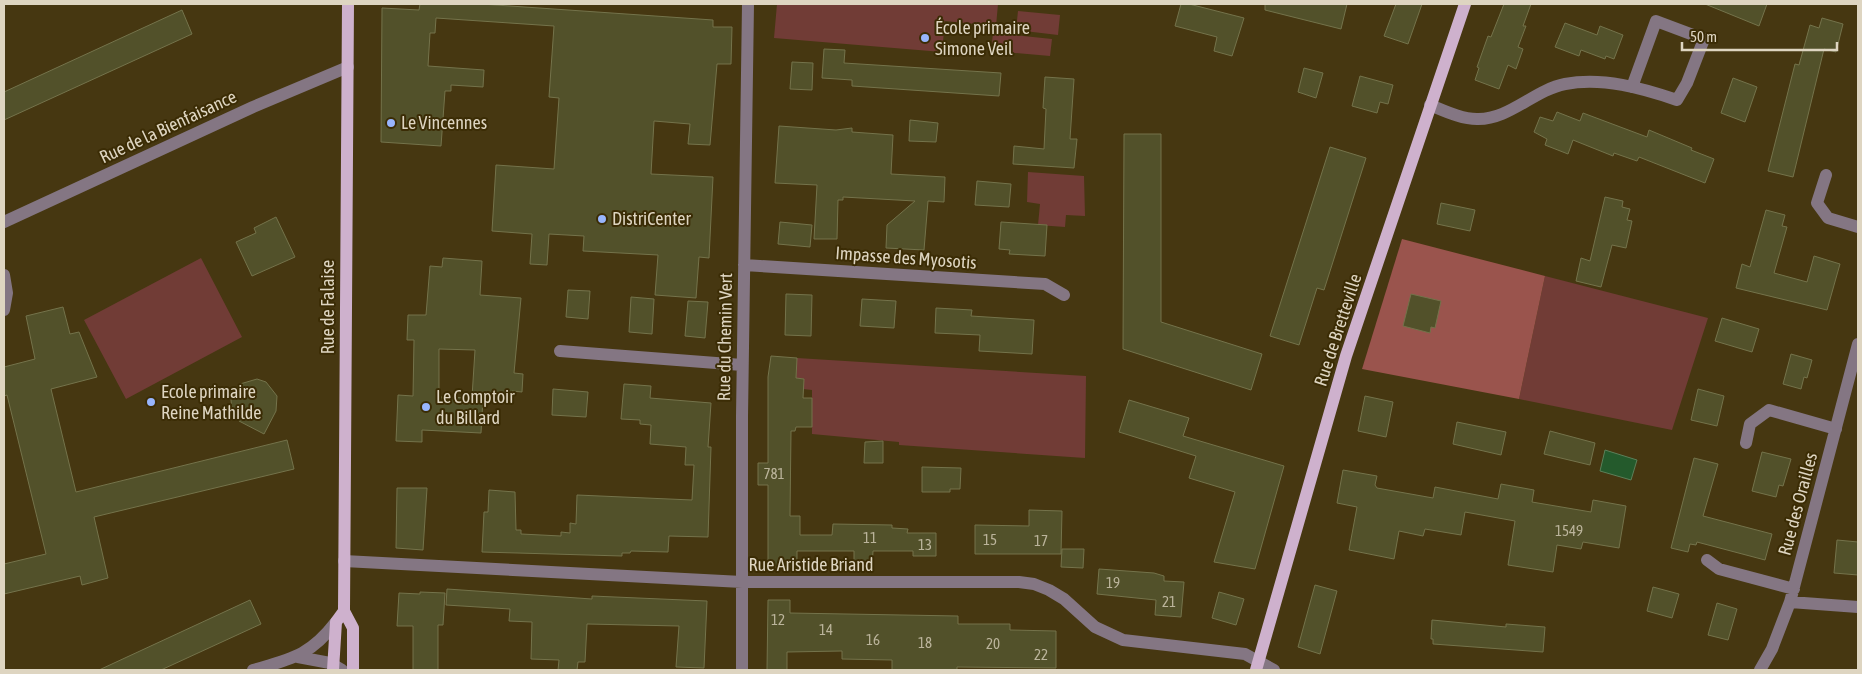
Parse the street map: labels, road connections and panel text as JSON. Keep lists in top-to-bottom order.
{
  "streets": {
    "main road": ["Rue de Falaise", "Rue de Bretteville"],
    "street": [
      "Rue de la Bienfaisance",
      "Impasse des Myosotis",
      "Rue du Chemin Vert",
      "Rue des Orailles",
      "Rue Aristide Briand"
    ]
  },
  "crossings": [
    ["Rue de la Bienfaisance", "Rue de Falaise"],
    ["Impasse des Myosotis", "Rue du Chemin Vert"],
    ["Rue de Falaise", "Rue Aristide Briand"],
    ["Rue de Bretteville", "Rue Aristide Briand"],
    ["Rue du Chemin Vert", "Rue Aristide Briand"]
  ],
  "places": [
    "École primaire Simone Veil",
    "Le Vincennes",
    "DistriCenter",
    "Ecole primaire Reine Mathilde",
    "Le Comptoir du Billard"
  ],
  "house_numbers": [
    "781",
    "1549",
    "11",
    "15",
    "17",
    "13",
    "19",
    "21",
    "12",
    "14",
    "16",
    "18",
    "20",
    "22"
  ],
  "scale_bar": "50 m"
}
